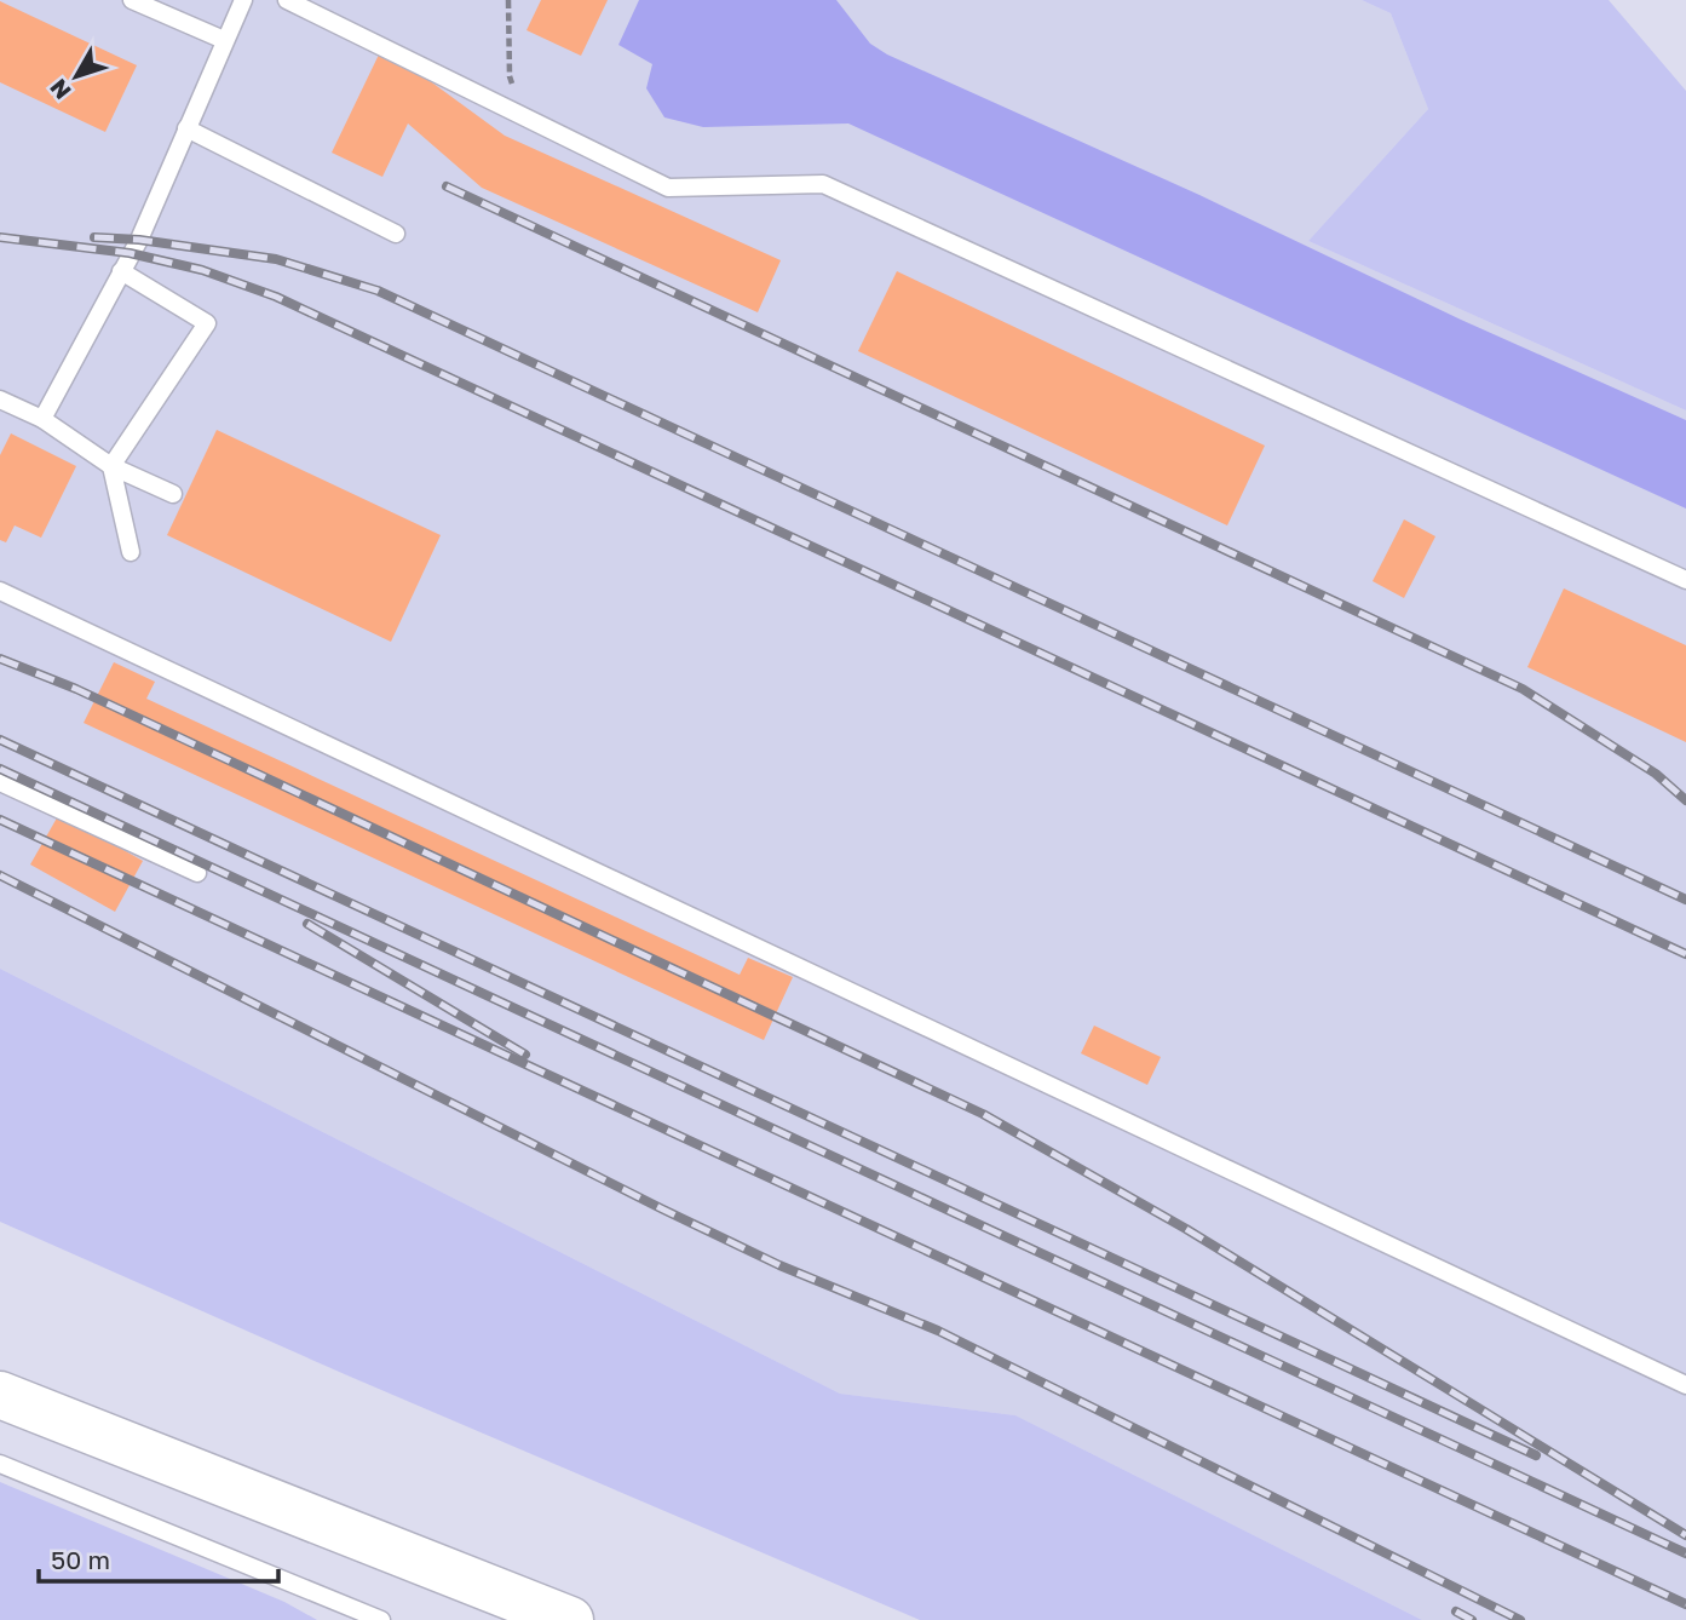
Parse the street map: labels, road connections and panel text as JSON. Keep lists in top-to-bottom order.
{
  "scale_bar": "50 m",
  "north": "bottom left"
}
